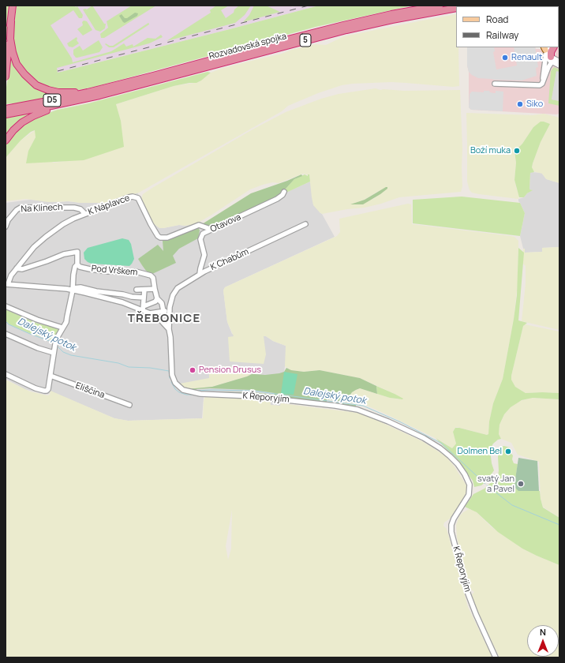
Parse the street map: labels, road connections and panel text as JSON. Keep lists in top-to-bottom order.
{
  "streets": {
    "highway": ["5", "Rozvadovská spojka", "D5"],
    "street": [
      "K Náplavce",
      "Na Klínech",
      "Otavova",
      "K Chabům",
      "Pod Vrškem",
      "Eliščina",
      "K Řeporyjím"
    ]
  },
  "crossings": [
    ["Rozvadovská spojka", "D5"],
    ["K Náplavce", "Na Klínech"],
    ["K Náplavce", "Otavova"],
    ["Otavova", "K Chabům"],
    ["K Chabům", "K Řeporyjím"]
  ],
  "districts": ["TŘEBONICE"],
  "water": ["Dalejský potok"],
  "places": [
    "Renault",
    "Siko",
    "Boží muka",
    "Pension Drusus",
    "Dolmen Bel",
    "svatý Jan a Pavel"
  ],
  "legend": ["Road", "Railway"],
  "north": "top"
}
